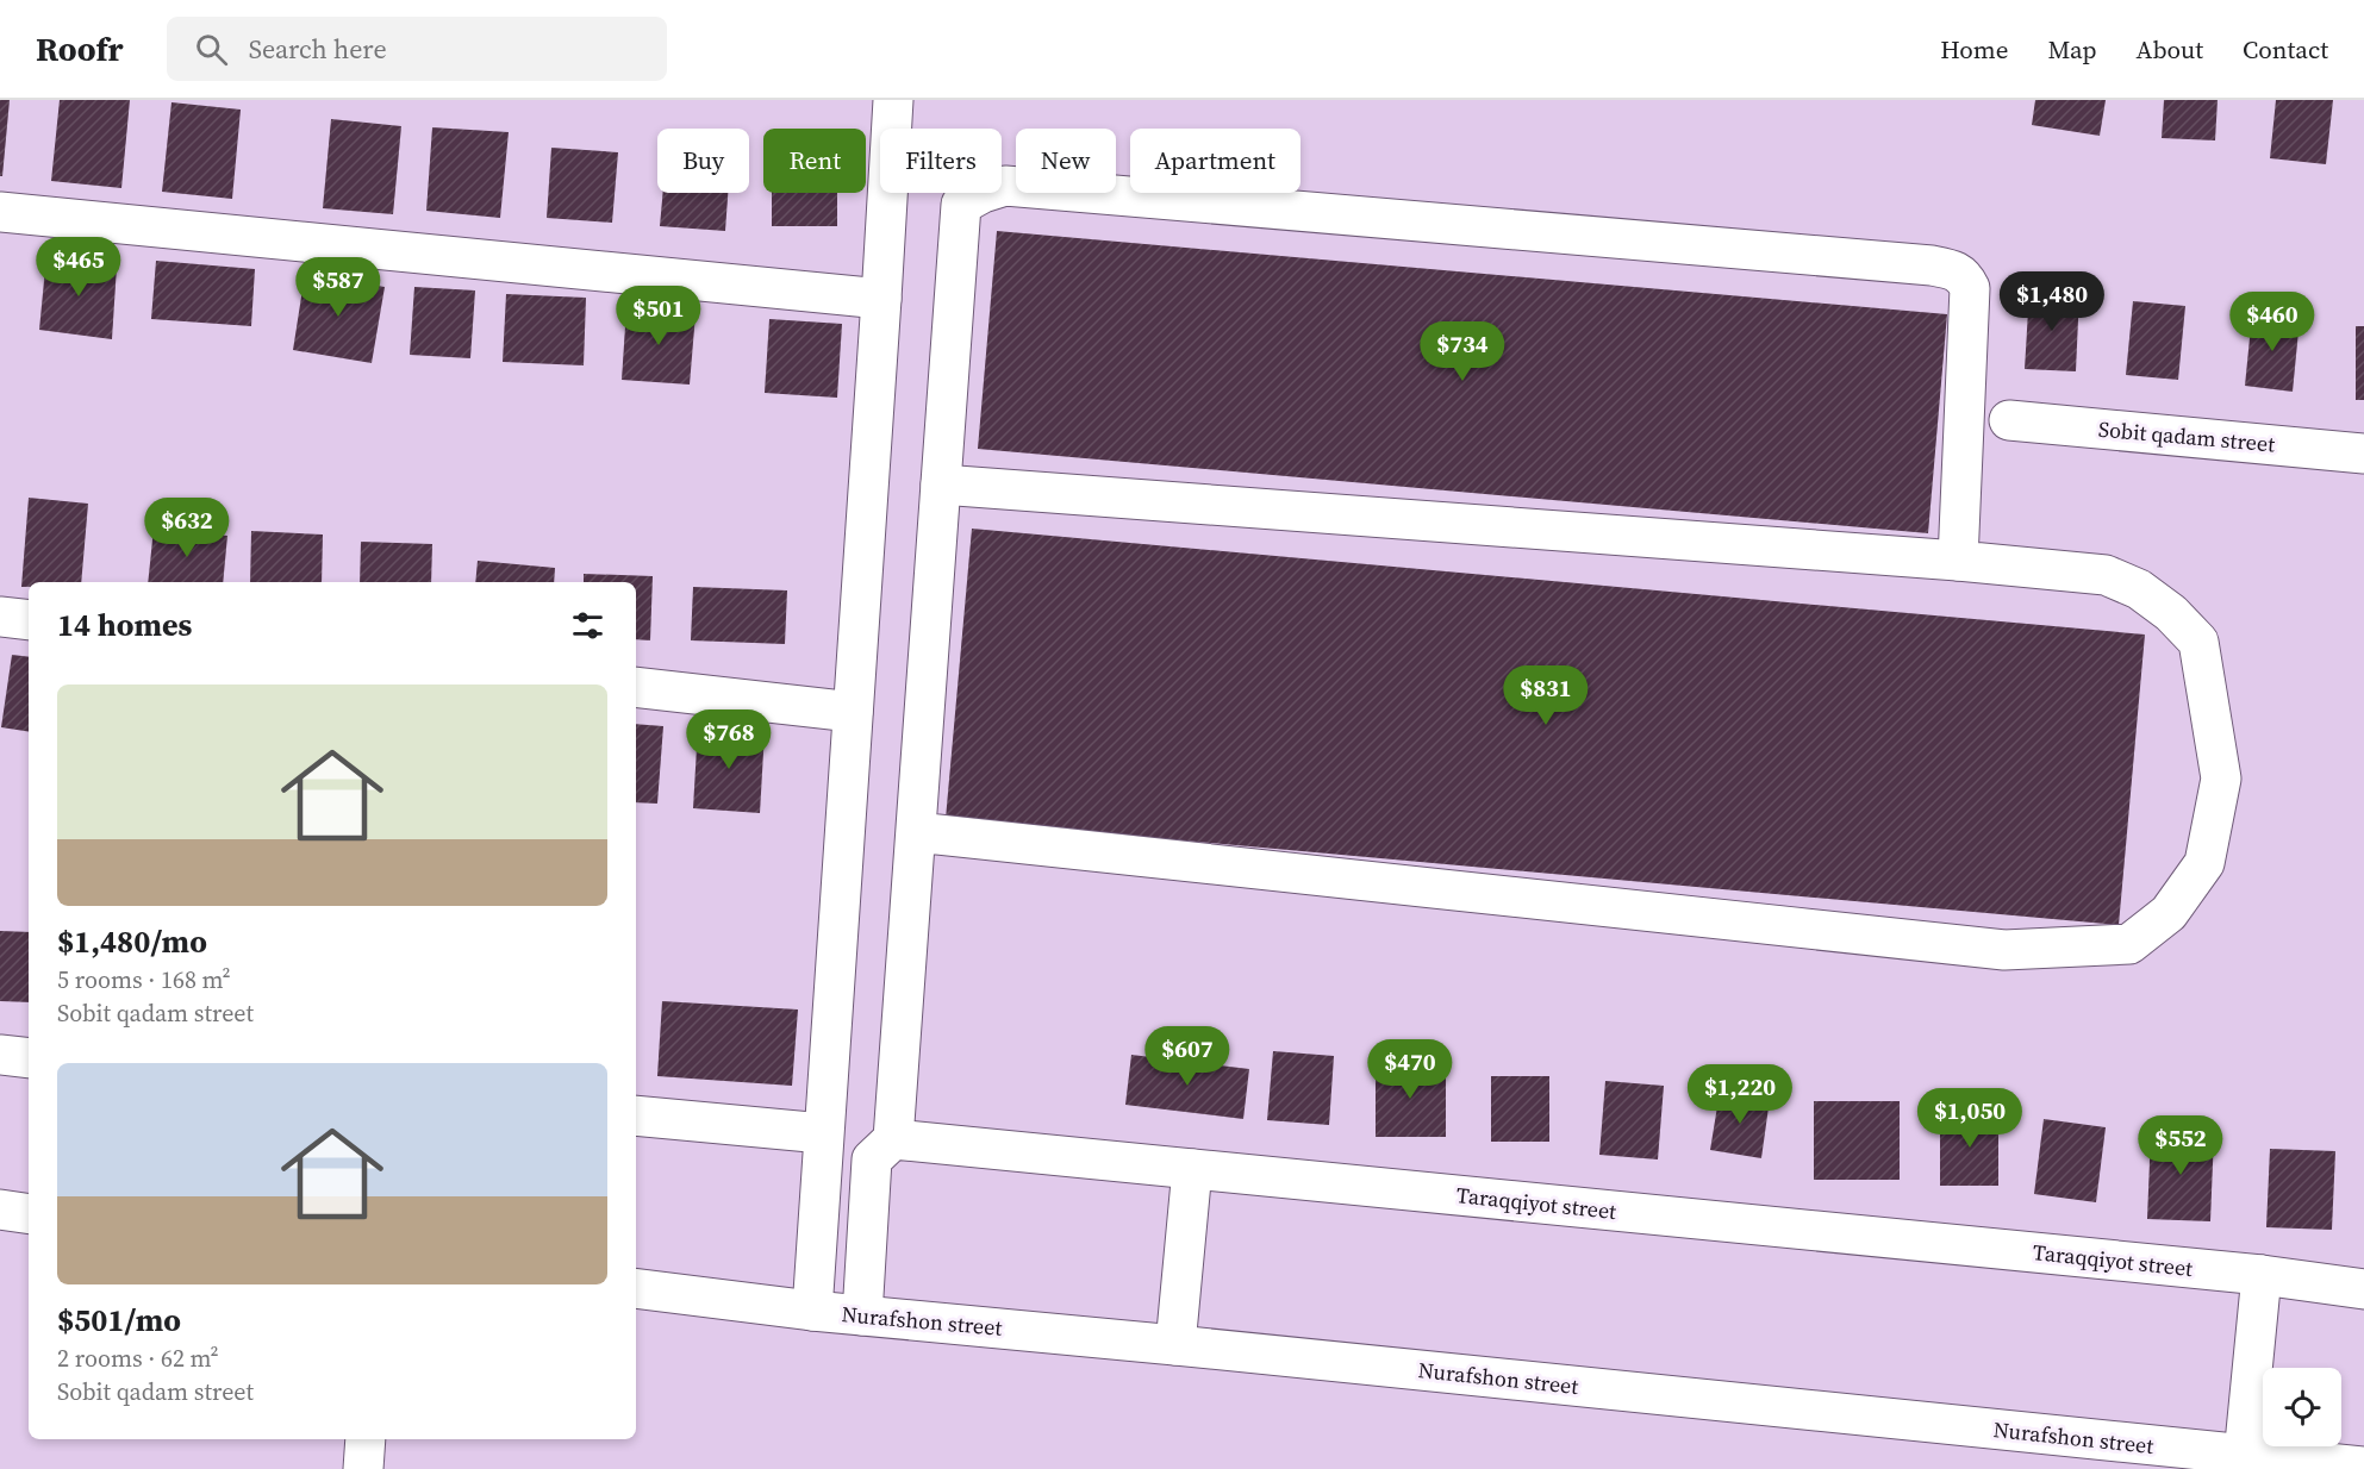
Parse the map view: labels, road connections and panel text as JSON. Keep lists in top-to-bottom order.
{
  "streets": {
    "street": ["Sobit qadam street", "Taraqqiyot street", "Nurafshon street"]
  },
  "page": {
    "header": "Roofr",
    "search": "Search here",
    "nav": [
      "Home",
      "Map",
      "About",
      "Contact"
    ],
    "chip": [
      "Buy",
      "Rent",
      "Filters",
      "New",
      "Apartment"
    ],
    "price": [
      "$465",
      "$587",
      "$1,480",
      "$501",
      "$460",
      "$734",
      "$632",
      "$831",
      "$768",
      "$607",
      "$470",
      "$1,220",
      "$1,050",
      "$552"
    ],
    "heading": "14 homes",
    "list": [
      {
        "name": "$1,480/mo",
        "note": "5 rooms · 168 m² · Sobit qadam street"
      },
      {
        "name": "$501/mo",
        "note": "2 rooms · 62 m² · Sobit qadam street"
      }
    ]
  }
}
